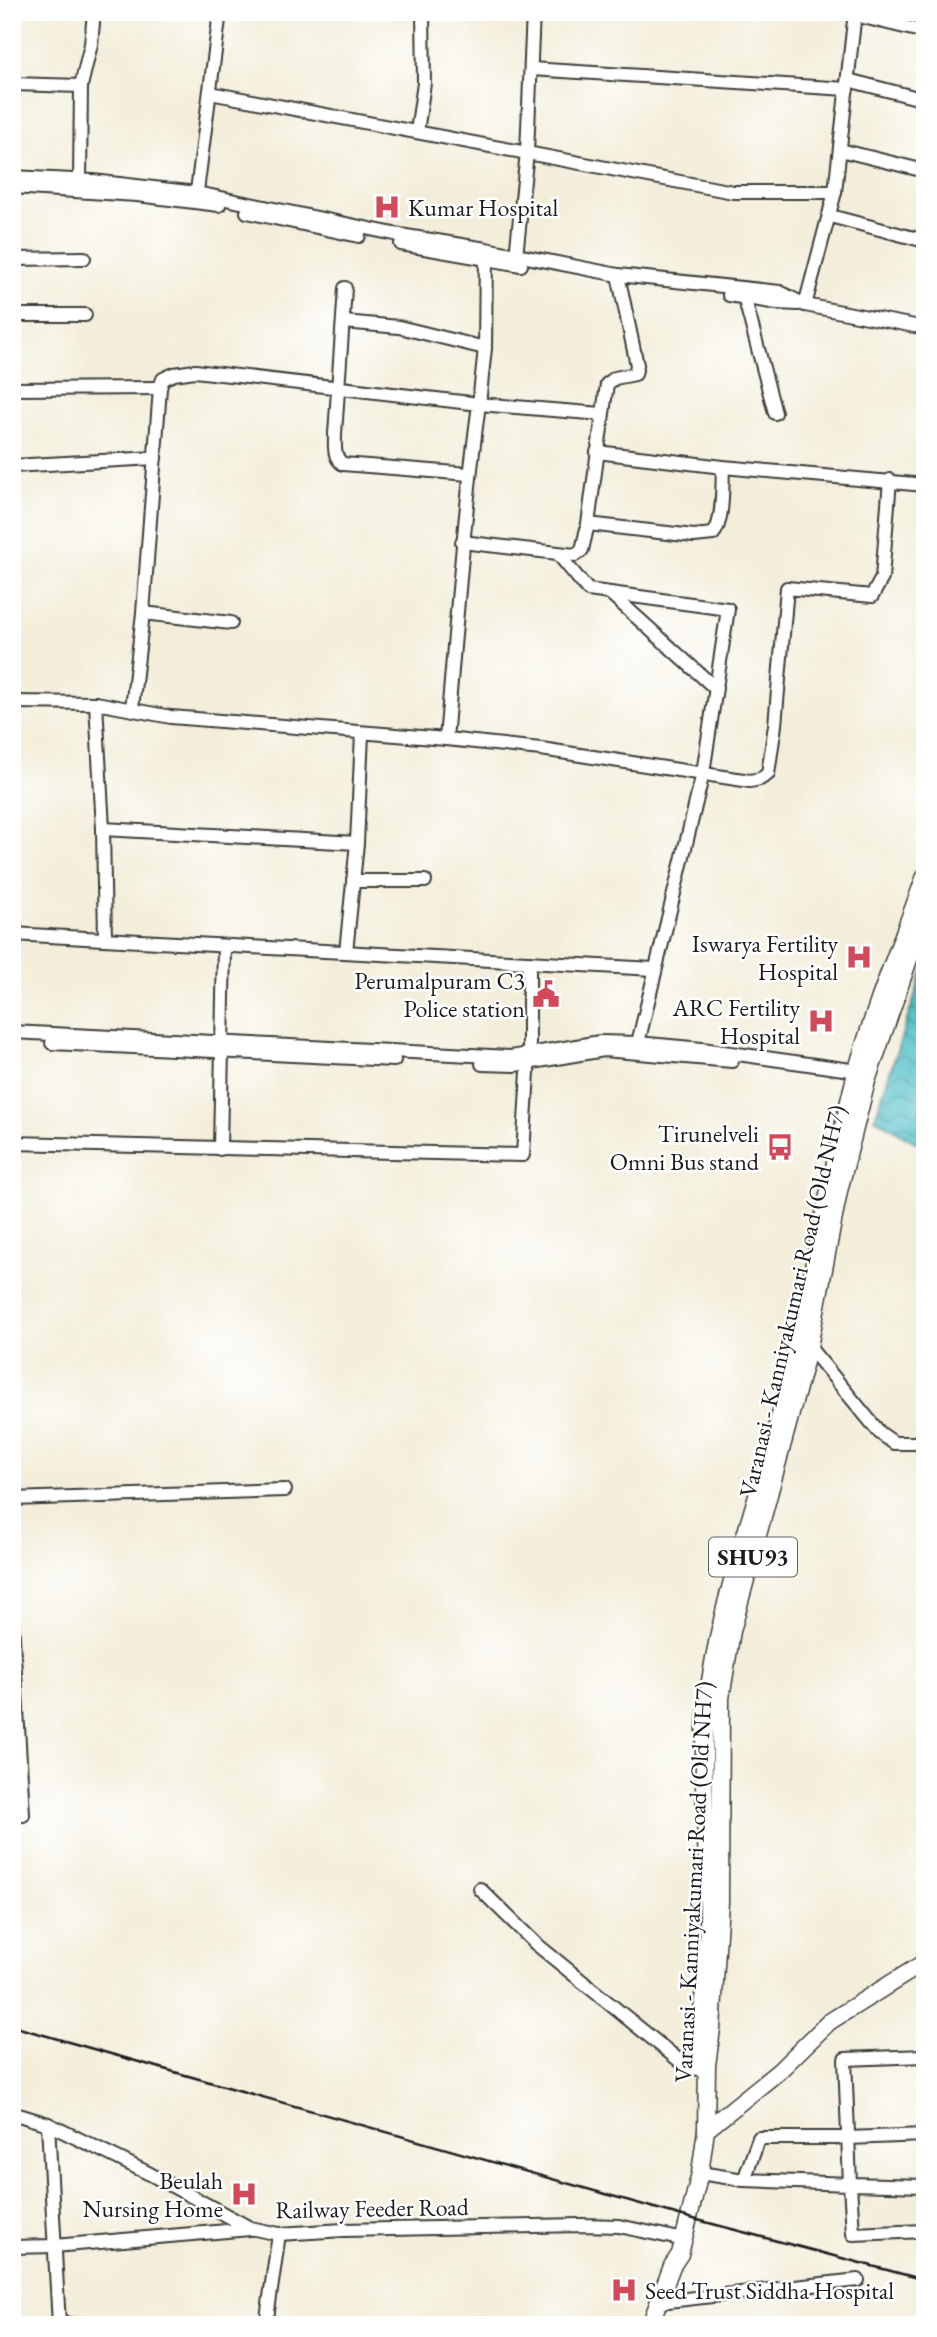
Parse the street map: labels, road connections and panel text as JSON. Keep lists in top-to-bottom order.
{
  "streets": {
    "main road": ["Varanasi - Kanniyakumari Road (Old NH7)", "SHU93"],
    "street": ["Railway Feeder Road"]
  },
  "crossings": [
    ["Varanasi - Kanniyakumari Road (Old NH7)", "Railway Feeder Road"]
  ],
  "places": {
    "hospital": [
      "Kumar Hospital",
      "Iswarya Fertility Hospital",
      "ARC Fertility Hospital",
      "Beulah Nursing Home",
      "Seed Trust Siddha Hospital"
    ],
    "public building": ["Perumalpuram C3 Police station"],
    "bus stop": ["Tirunelveli Omni Bus stand"]
  }
}
